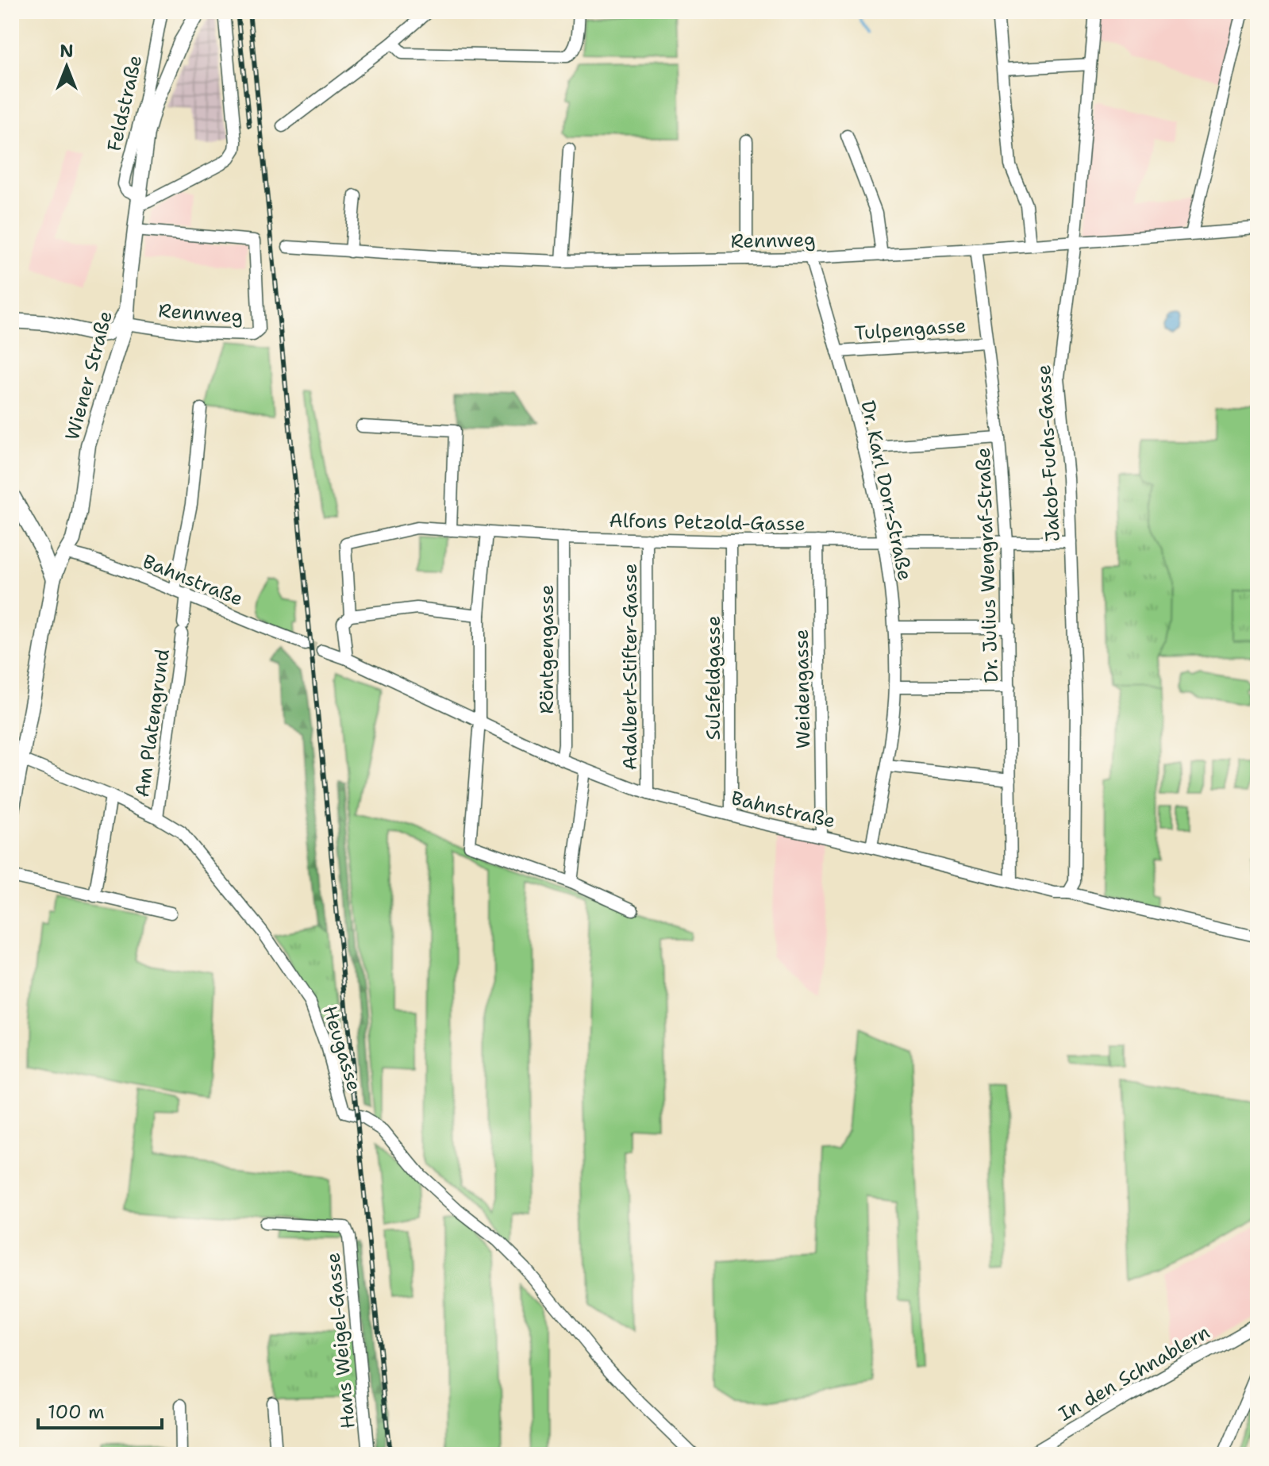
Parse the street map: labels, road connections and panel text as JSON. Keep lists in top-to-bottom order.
{
  "streets": {
    "main road": ["Wiener Straße"],
    "street": [
      "Feldstraße",
      "Rennweg",
      "Tulpengasse",
      "Jakob-Fuchs-Gasse",
      "Dr. Karl Dorr-Straße",
      "Alfons Petzold-Gasse",
      "Dr. Julius Wengraf-Straße",
      "Bahnstraße",
      "Röntgengasse",
      "Adalbert-Stifter-Gasse",
      "Sulzfeldgasse",
      "Weidengasse",
      "Am Platengrund",
      "Heugasse",
      "Hans Weigel-Gasse",
      "In den Schnablern"
    ]
  },
  "crossings": [
    ["Feldstraße", "Wiener Straße"],
    ["Rennweg", "Wiener Straße"],
    ["Rennweg", "Jakob-Fuchs-Gasse"],
    ["Rennweg", "Dr. Karl Dorr-Straße"],
    ["Rennweg", "Dr. Julius Wengraf-Straße"],
    ["Tulpengasse", "Dr. Karl Dorr-Straße"],
    ["Tulpengasse", "Dr. Julius Wengraf-Straße"],
    ["Wiener Straße", "Bahnstraße"],
    ["Jakob-Fuchs-Gasse", "Alfons Petzold-Gasse"],
    ["Jakob-Fuchs-Gasse", "Bahnstraße"],
    ["Dr. Karl Dorr-Straße", "Alfons Petzold-Gasse"],
    ["Dr. Karl Dorr-Straße", "Bahnstraße"],
    ["Alfons Petzold-Gasse", "Dr. Julius Wengraf-Straße"],
    ["Alfons Petzold-Gasse", "Röntgengasse"],
    ["Alfons Petzold-Gasse", "Adalbert-Stifter-Gasse"],
    ["Alfons Petzold-Gasse", "Sulzfeldgasse"],
    ["Alfons Petzold-Gasse", "Weidengasse"],
    ["Dr. Julius Wengraf-Straße", "Bahnstraße"],
    ["Bahnstraße", "Röntgengasse"],
    ["Bahnstraße", "Adalbert-Stifter-Gasse"],
    ["Bahnstraße", "Sulzfeldgasse"],
    ["Bahnstraße", "Weidengasse"],
    ["Bahnstraße", "Am Platengrund"],
    ["Am Platengrund", "Heugasse"]
  ],
  "scale_bar": "100 m",
  "north": "top"
}
